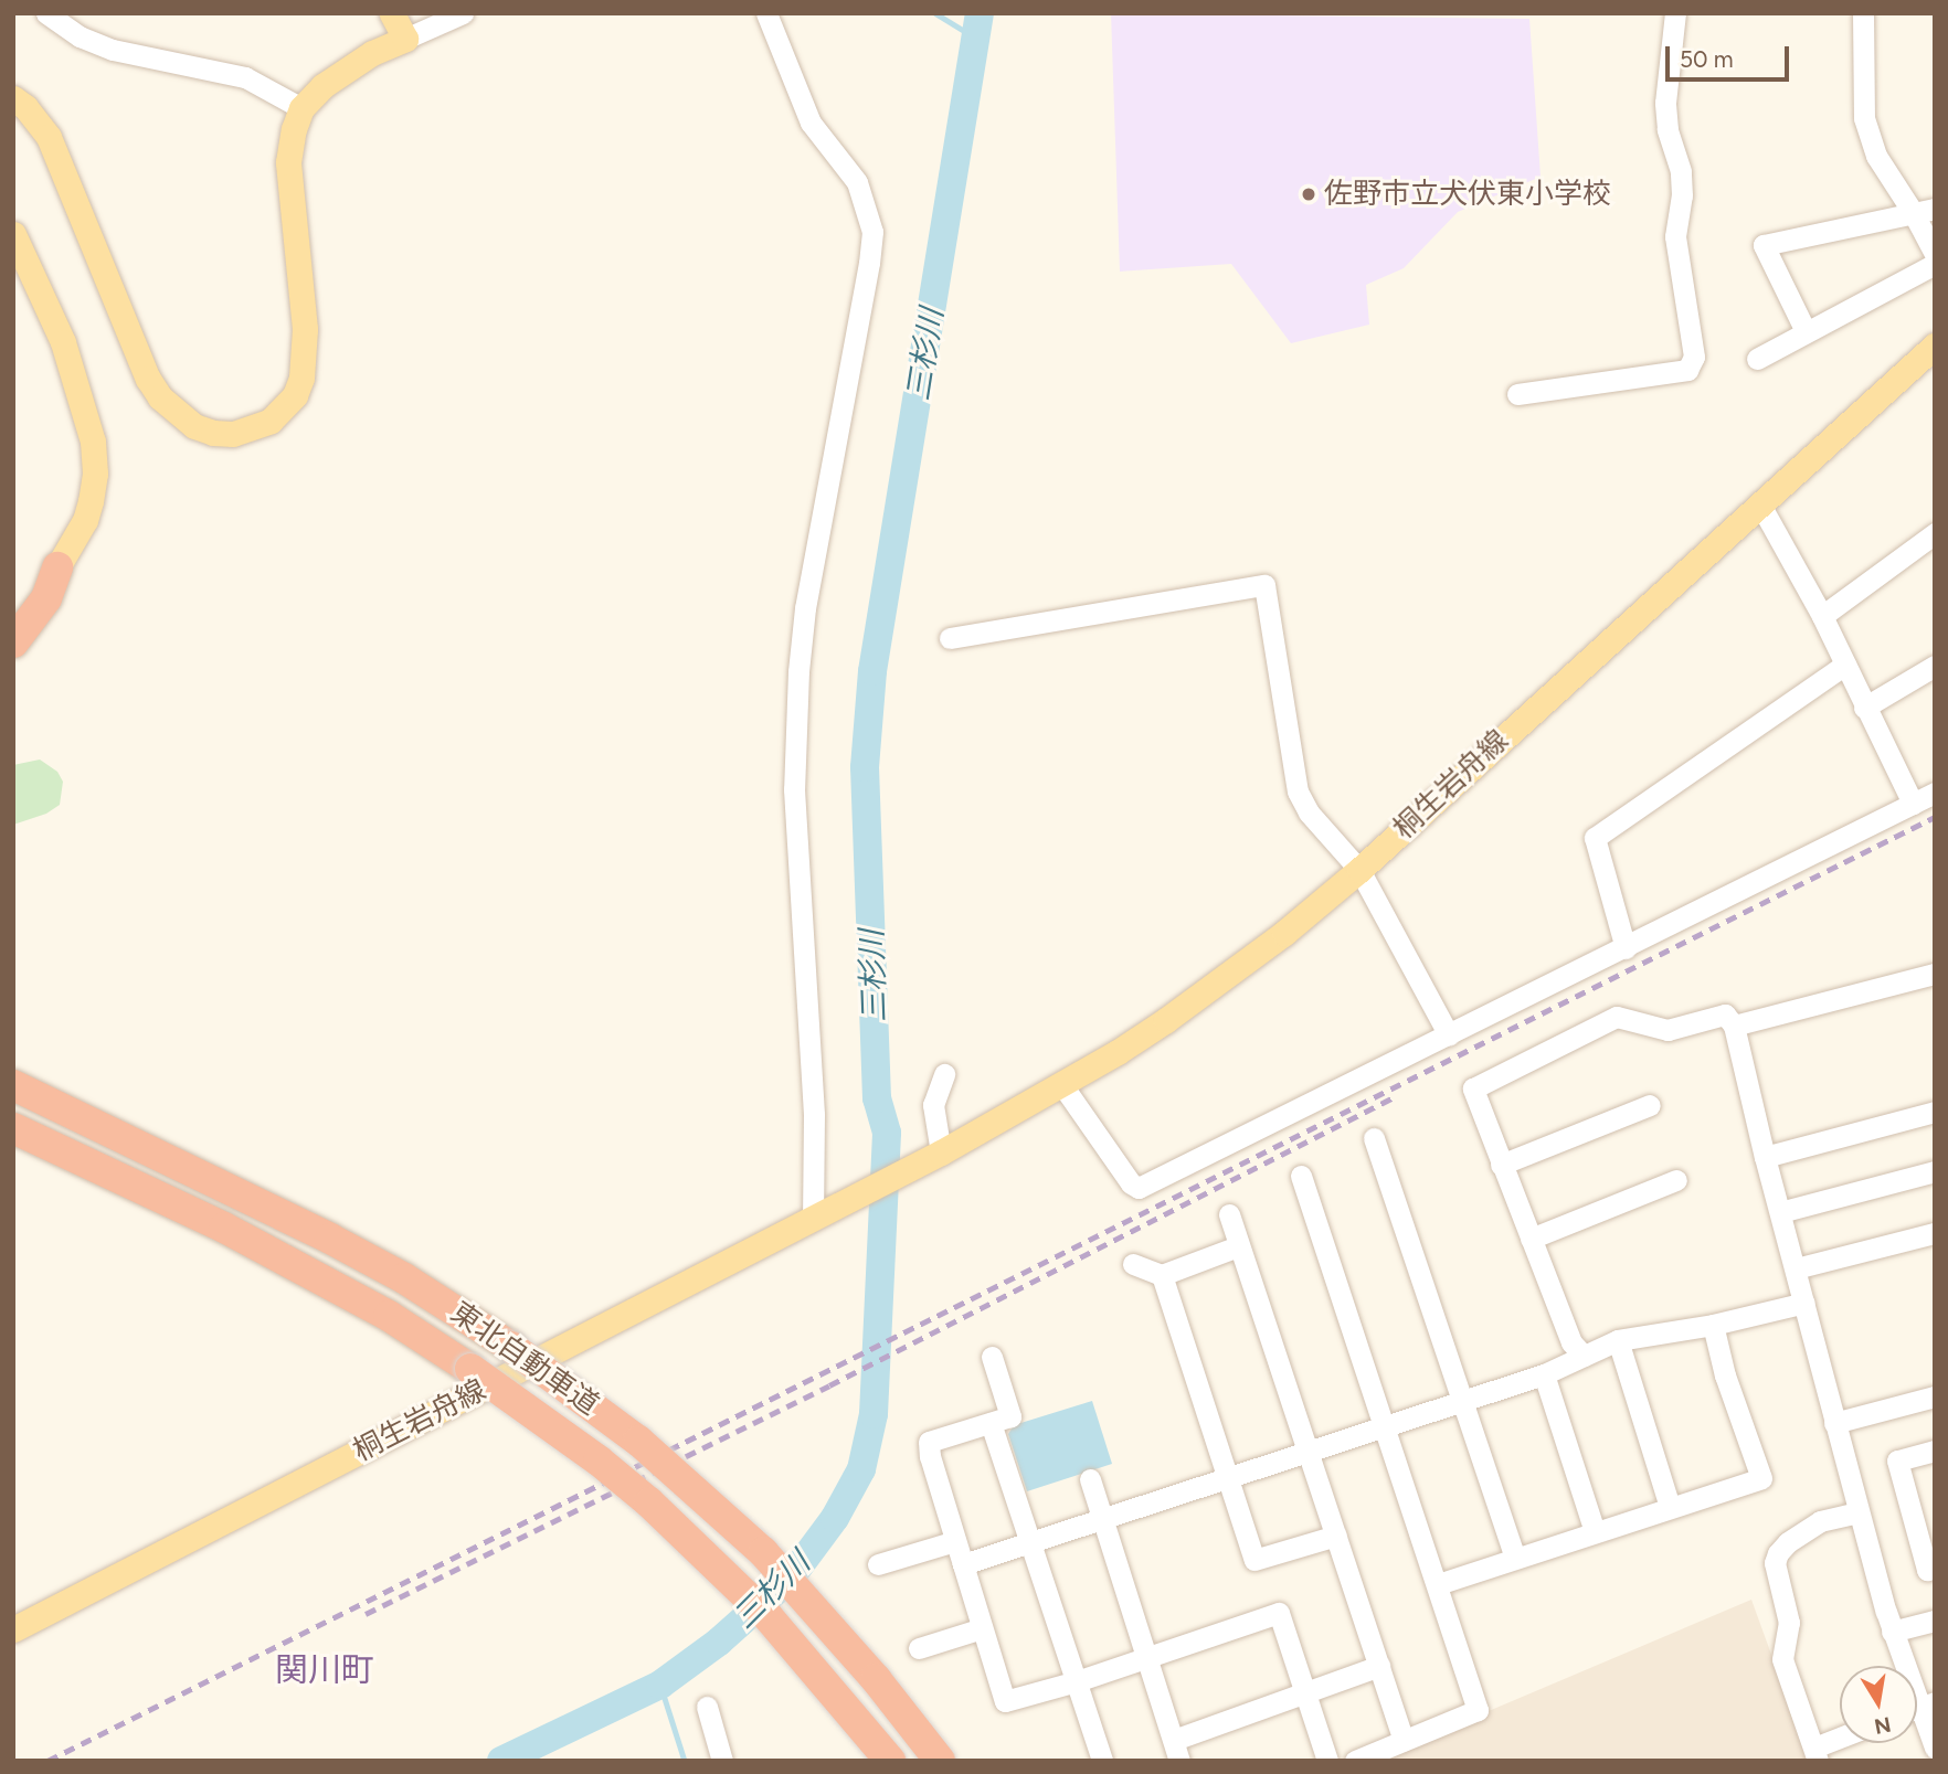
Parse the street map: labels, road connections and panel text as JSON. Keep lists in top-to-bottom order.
{
  "streets": {
    "highway": ["東北自動車道"],
    "main road": ["桐生岩舟線"]
  },
  "districts": ["関川町"],
  "water": ["三杉川"],
  "places": ["佐野市立犬伏東小学校"],
  "scale_bar": "50 m",
  "north": "bottom"
}
